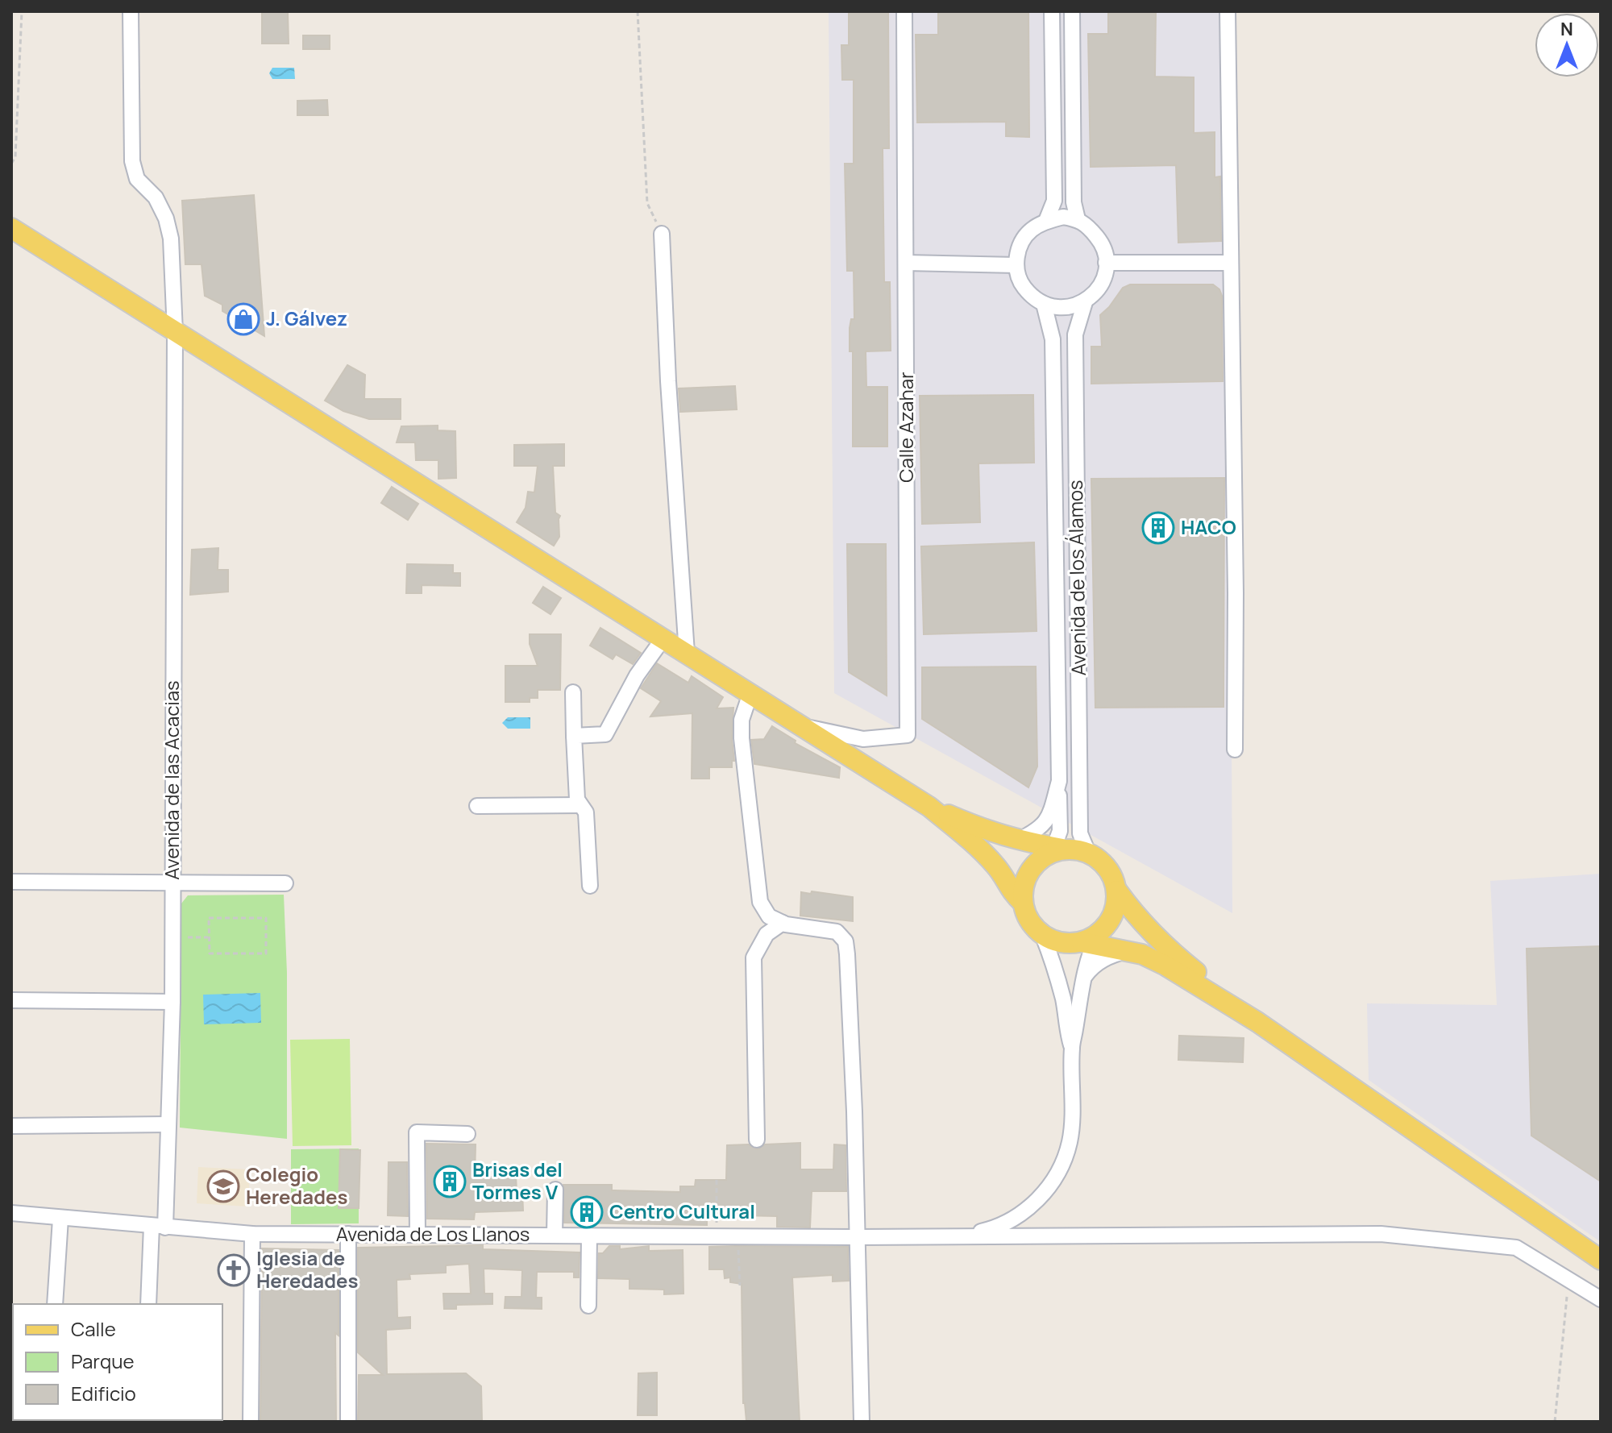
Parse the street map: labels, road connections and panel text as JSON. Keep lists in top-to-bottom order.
{
  "streets": {
    "street": [
      "Calle Azahar",
      "Avenida de los Álamos",
      "Avenida de las Acacias",
      "Avenida de Los Llanos"
    ]
  },
  "crossings": [
    ["Avenida de las Acacias", "Avenida de Los Llanos"]
  ],
  "places": {
    "shop": ["J. Gálvez"],
    "building": ["HACO", "Brisas del Tormes V", "Centro Cultural"],
    "school or university": ["Colegio Heredades"],
    "church": ["Iglesia de Heredades"]
  },
  "legend": ["Calle", "Parque", "Edificio"],
  "north": "top"
}
